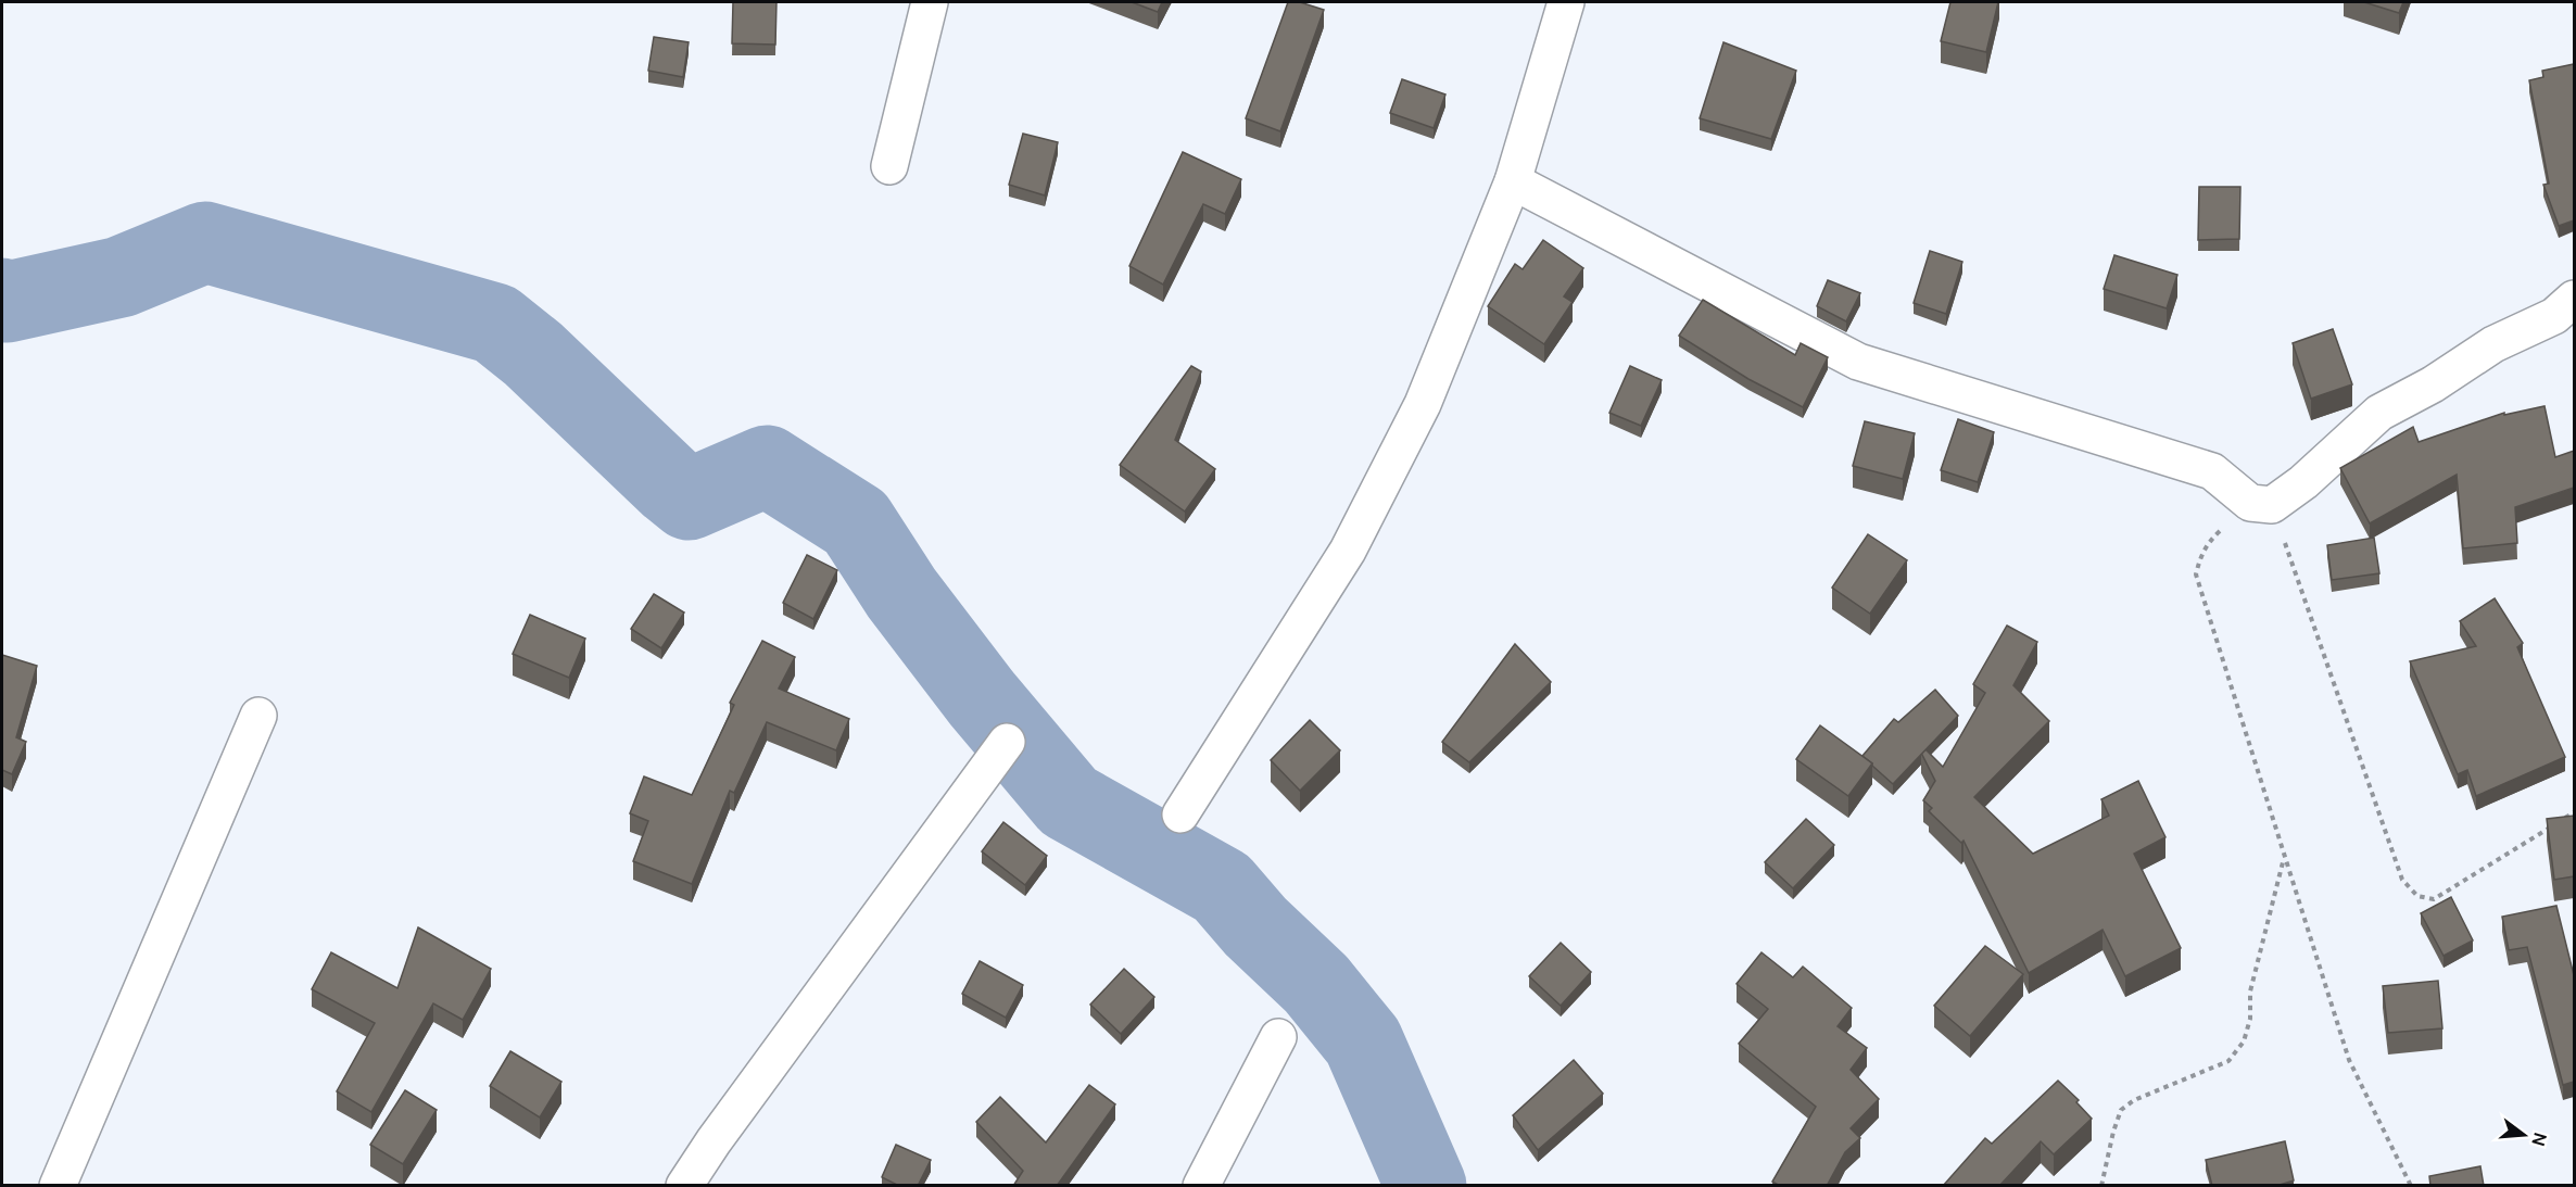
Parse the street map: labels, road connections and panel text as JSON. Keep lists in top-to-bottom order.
{
  "north": "right"
}
